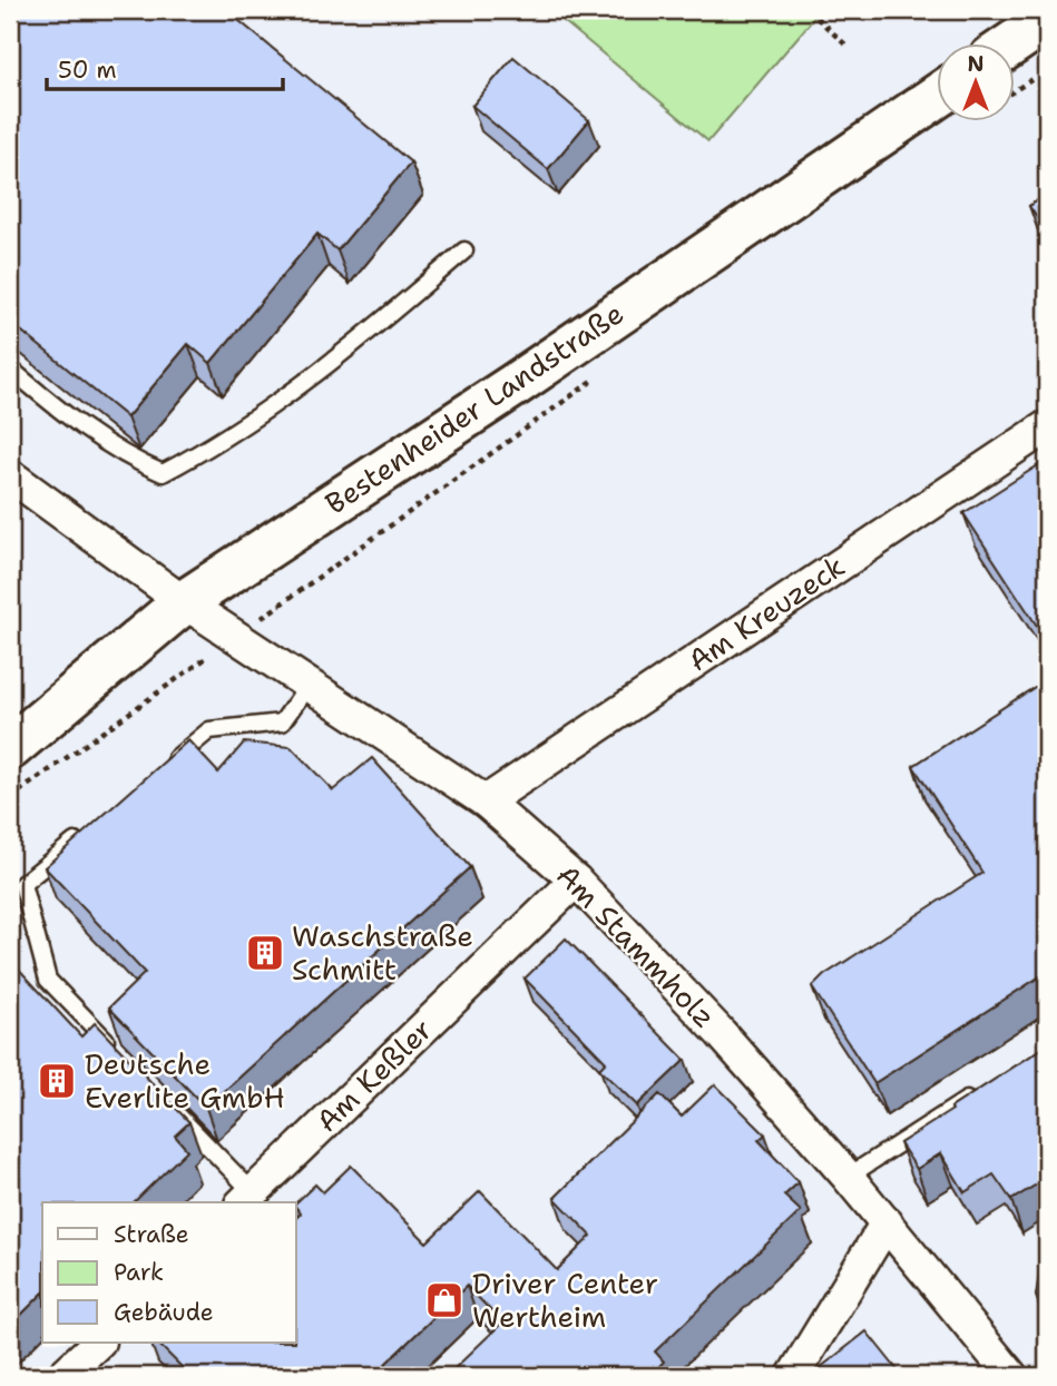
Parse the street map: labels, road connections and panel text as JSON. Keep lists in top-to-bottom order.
{
  "streets": {
    "main road": ["Bestenheider Landstraße"],
    "street": ["Am Kreuzeck", "Am Stammholz", "Am Keßler"]
  },
  "crossings": [
    ["Bestenheider Landstraße", "Am Stammholz"],
    ["Am Kreuzeck", "Am Stammholz"],
    ["Am Stammholz", "Am Keßler"]
  ],
  "places": {
    "building": ["Waschstraße Schmitt", "Deutsche Everlite GmbH"],
    "shop": ["Driver Center Wertheim"]
  },
  "legend": ["Straße", "Park", "Gebäude"],
  "scale_bar": "50 m",
  "north": "top"
}
